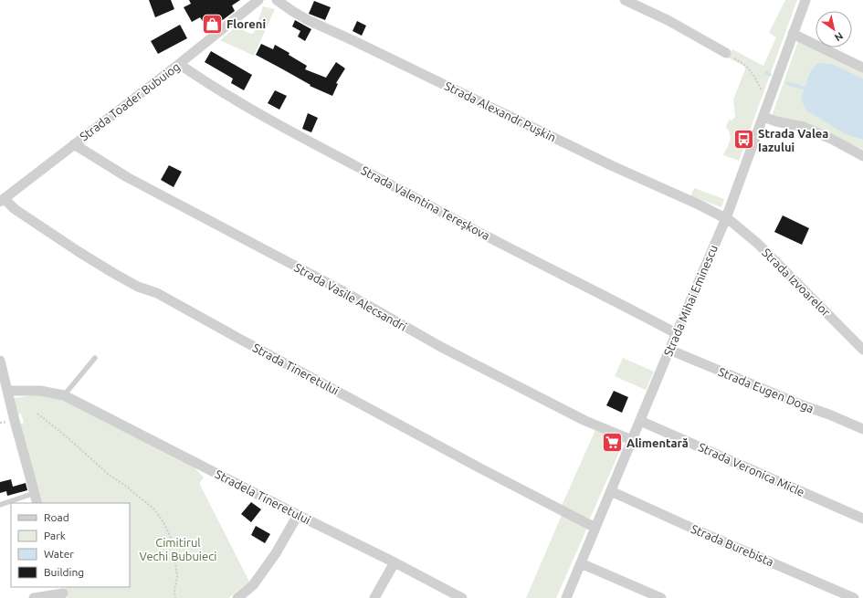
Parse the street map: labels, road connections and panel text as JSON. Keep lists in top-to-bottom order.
{
  "streets": {
    "street": [
      "Strada Toader Bubuiog",
      "Strada Alexandr Pușkin",
      "Strada Valentina Tereșkova",
      "Strada Izvoarelor",
      "Strada Vasile Alecsandri",
      "Strada Mihai Eminescu",
      "Strada Tineretului",
      "Strada Eugen Doga",
      "Strada Veronica Micle",
      "Stradela Tineretului",
      "Strada Burebista"
    ]
  },
  "crossings": [
    ["Strada Toader Bubuiog", "Strada Valentina Tereșkova"],
    ["Strada Toader Bubuiog", "Strada Vasile Alecsandri"],
    ["Strada Toader Bubuiog", "Strada Tineretului"],
    ["Strada Alexandr Pușkin", "Strada Izvoarelor"],
    ["Strada Alexandr Pușkin", "Strada Mihai Eminescu"],
    ["Strada Valentina Tereșkova", "Strada Mihai Eminescu"],
    ["Strada Izvoarelor", "Strada Mihai Eminescu"],
    ["Strada Vasile Alecsandri", "Strada Mihai Eminescu"],
    ["Strada Mihai Eminescu", "Strada Tineretului"],
    ["Strada Mihai Eminescu", "Strada Eugen Doga"],
    ["Strada Mihai Eminescu", "Strada Veronica Micle"],
    ["Strada Mihai Eminescu", "Strada Burebista"]
  ],
  "parks": ["Cimitirul Vechi Bubuieci"],
  "places": {
    "shop": ["Floreni"],
    "bus stop": ["Strada Valea Iazului"],
    "supermarket": ["Alimentară"]
  },
  "legend": [
    "Road",
    "Park",
    "Water",
    "Building"
  ],
  "north": "bottom right"
}
